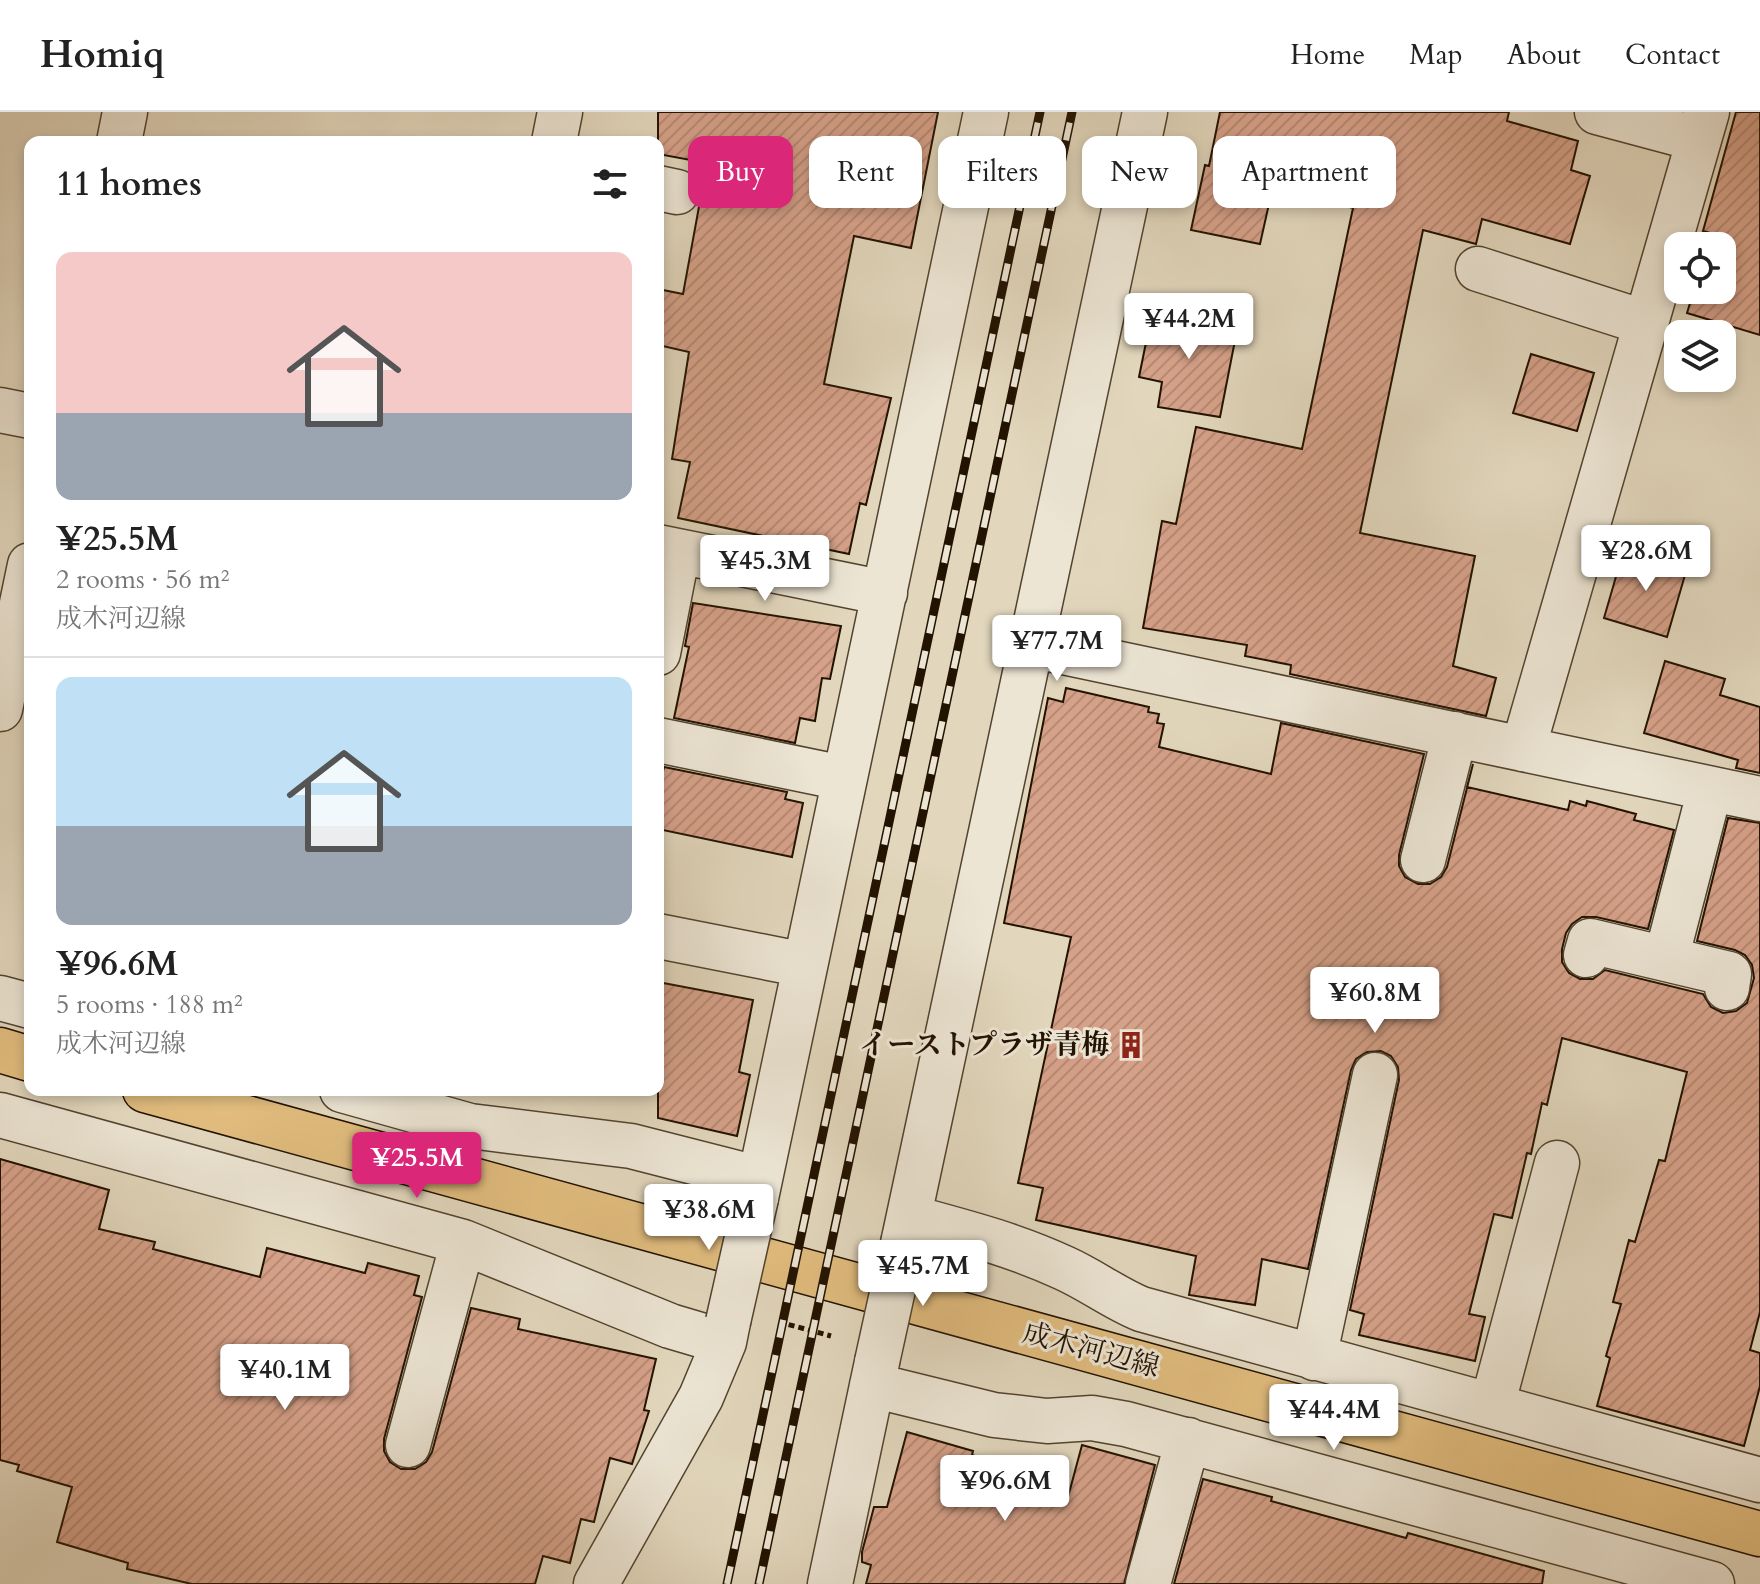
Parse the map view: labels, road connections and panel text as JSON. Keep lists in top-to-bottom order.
{
  "streets": {
    "main road": ["成木河辺線"]
  },
  "places": {
    "building": ["イーストプラザ青梅"]
  },
  "page": {
    "header": "Homiq",
    "nav": [
      "Home",
      "Map",
      "About",
      "Contact"
    ],
    "chip": [
      "Buy",
      "Rent",
      "Filters",
      "New",
      "Apartment"
    ],
    "heading": "11 homes",
    "list": [
      {
        "name": "¥25.5M",
        "note": "2 rooms · 56 m² · 成木河辺線"
      },
      {
        "name": "¥96.6M",
        "note": "5 rooms · 188 m² · 成木河辺線"
      }
    ],
    "price": [
      "¥44.2M",
      "¥28.6M",
      "¥45.3M",
      "¥77.7M",
      "¥60.8M",
      "¥25.5M",
      "¥38.6M",
      "¥45.7M",
      "¥40.1M",
      "¥44.4M",
      "¥96.6M"
    ]
  }
}
